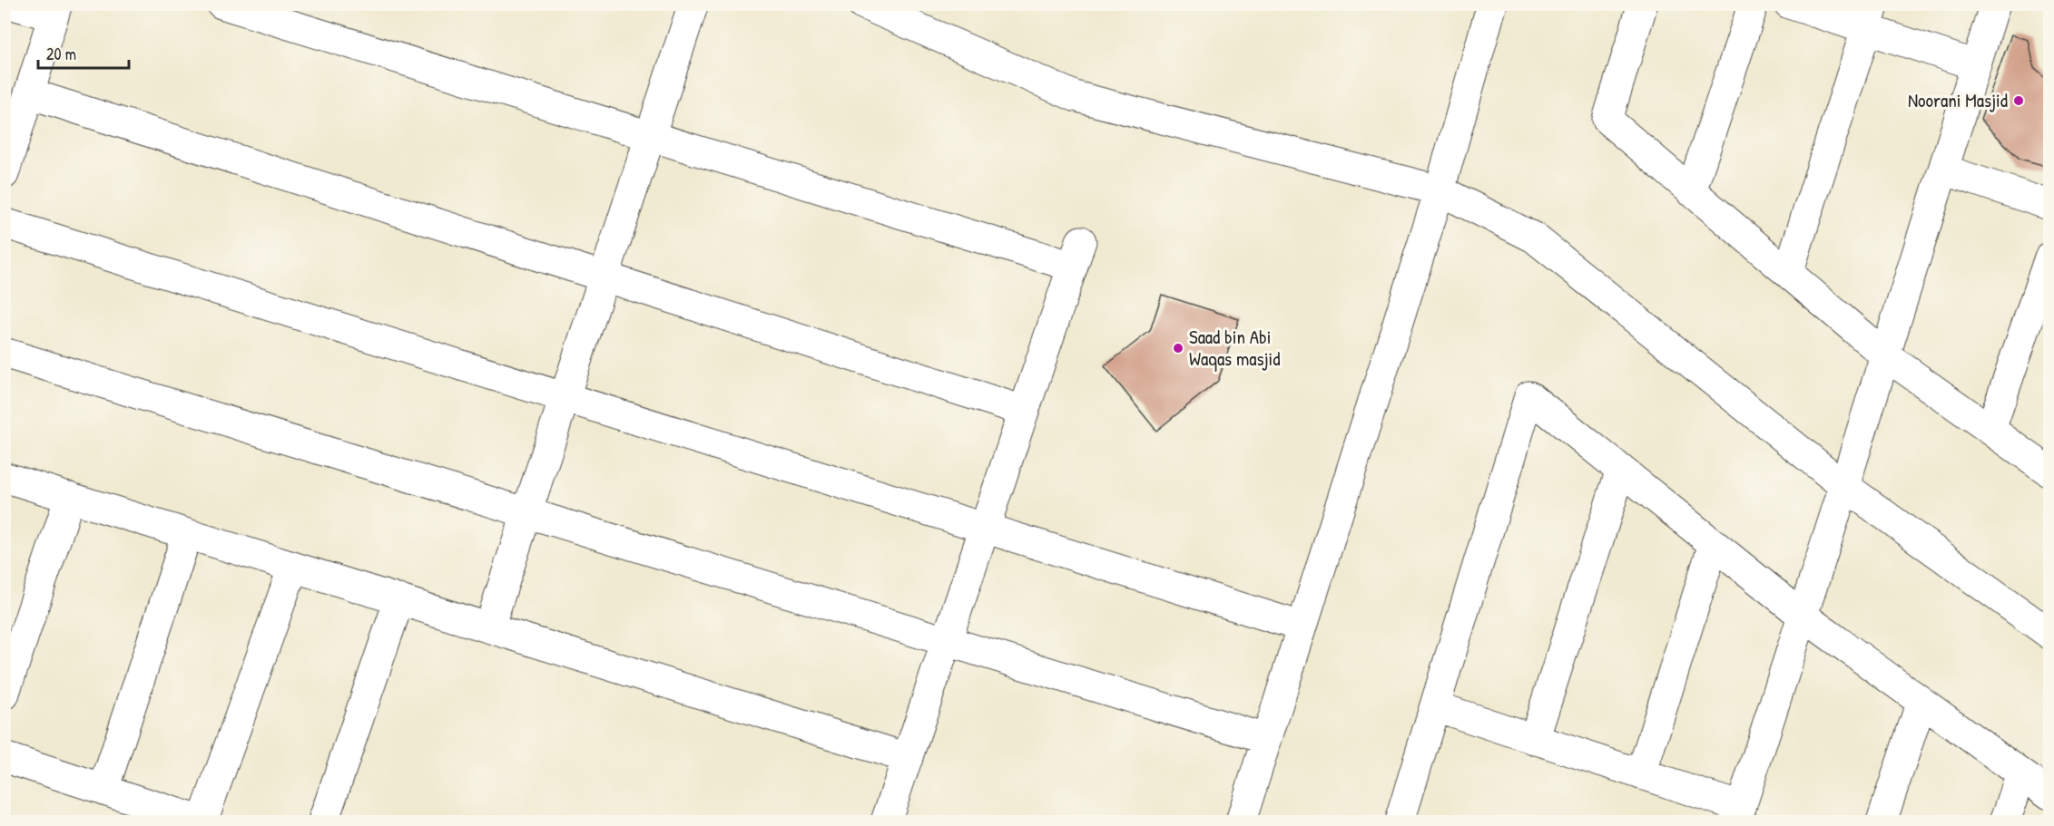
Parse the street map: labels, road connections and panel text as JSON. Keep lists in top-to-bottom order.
{
  "places": ["Noorani Masjid", "Saad bin Abi Waqas masjid"],
  "scale_bar": "20 m"
}
